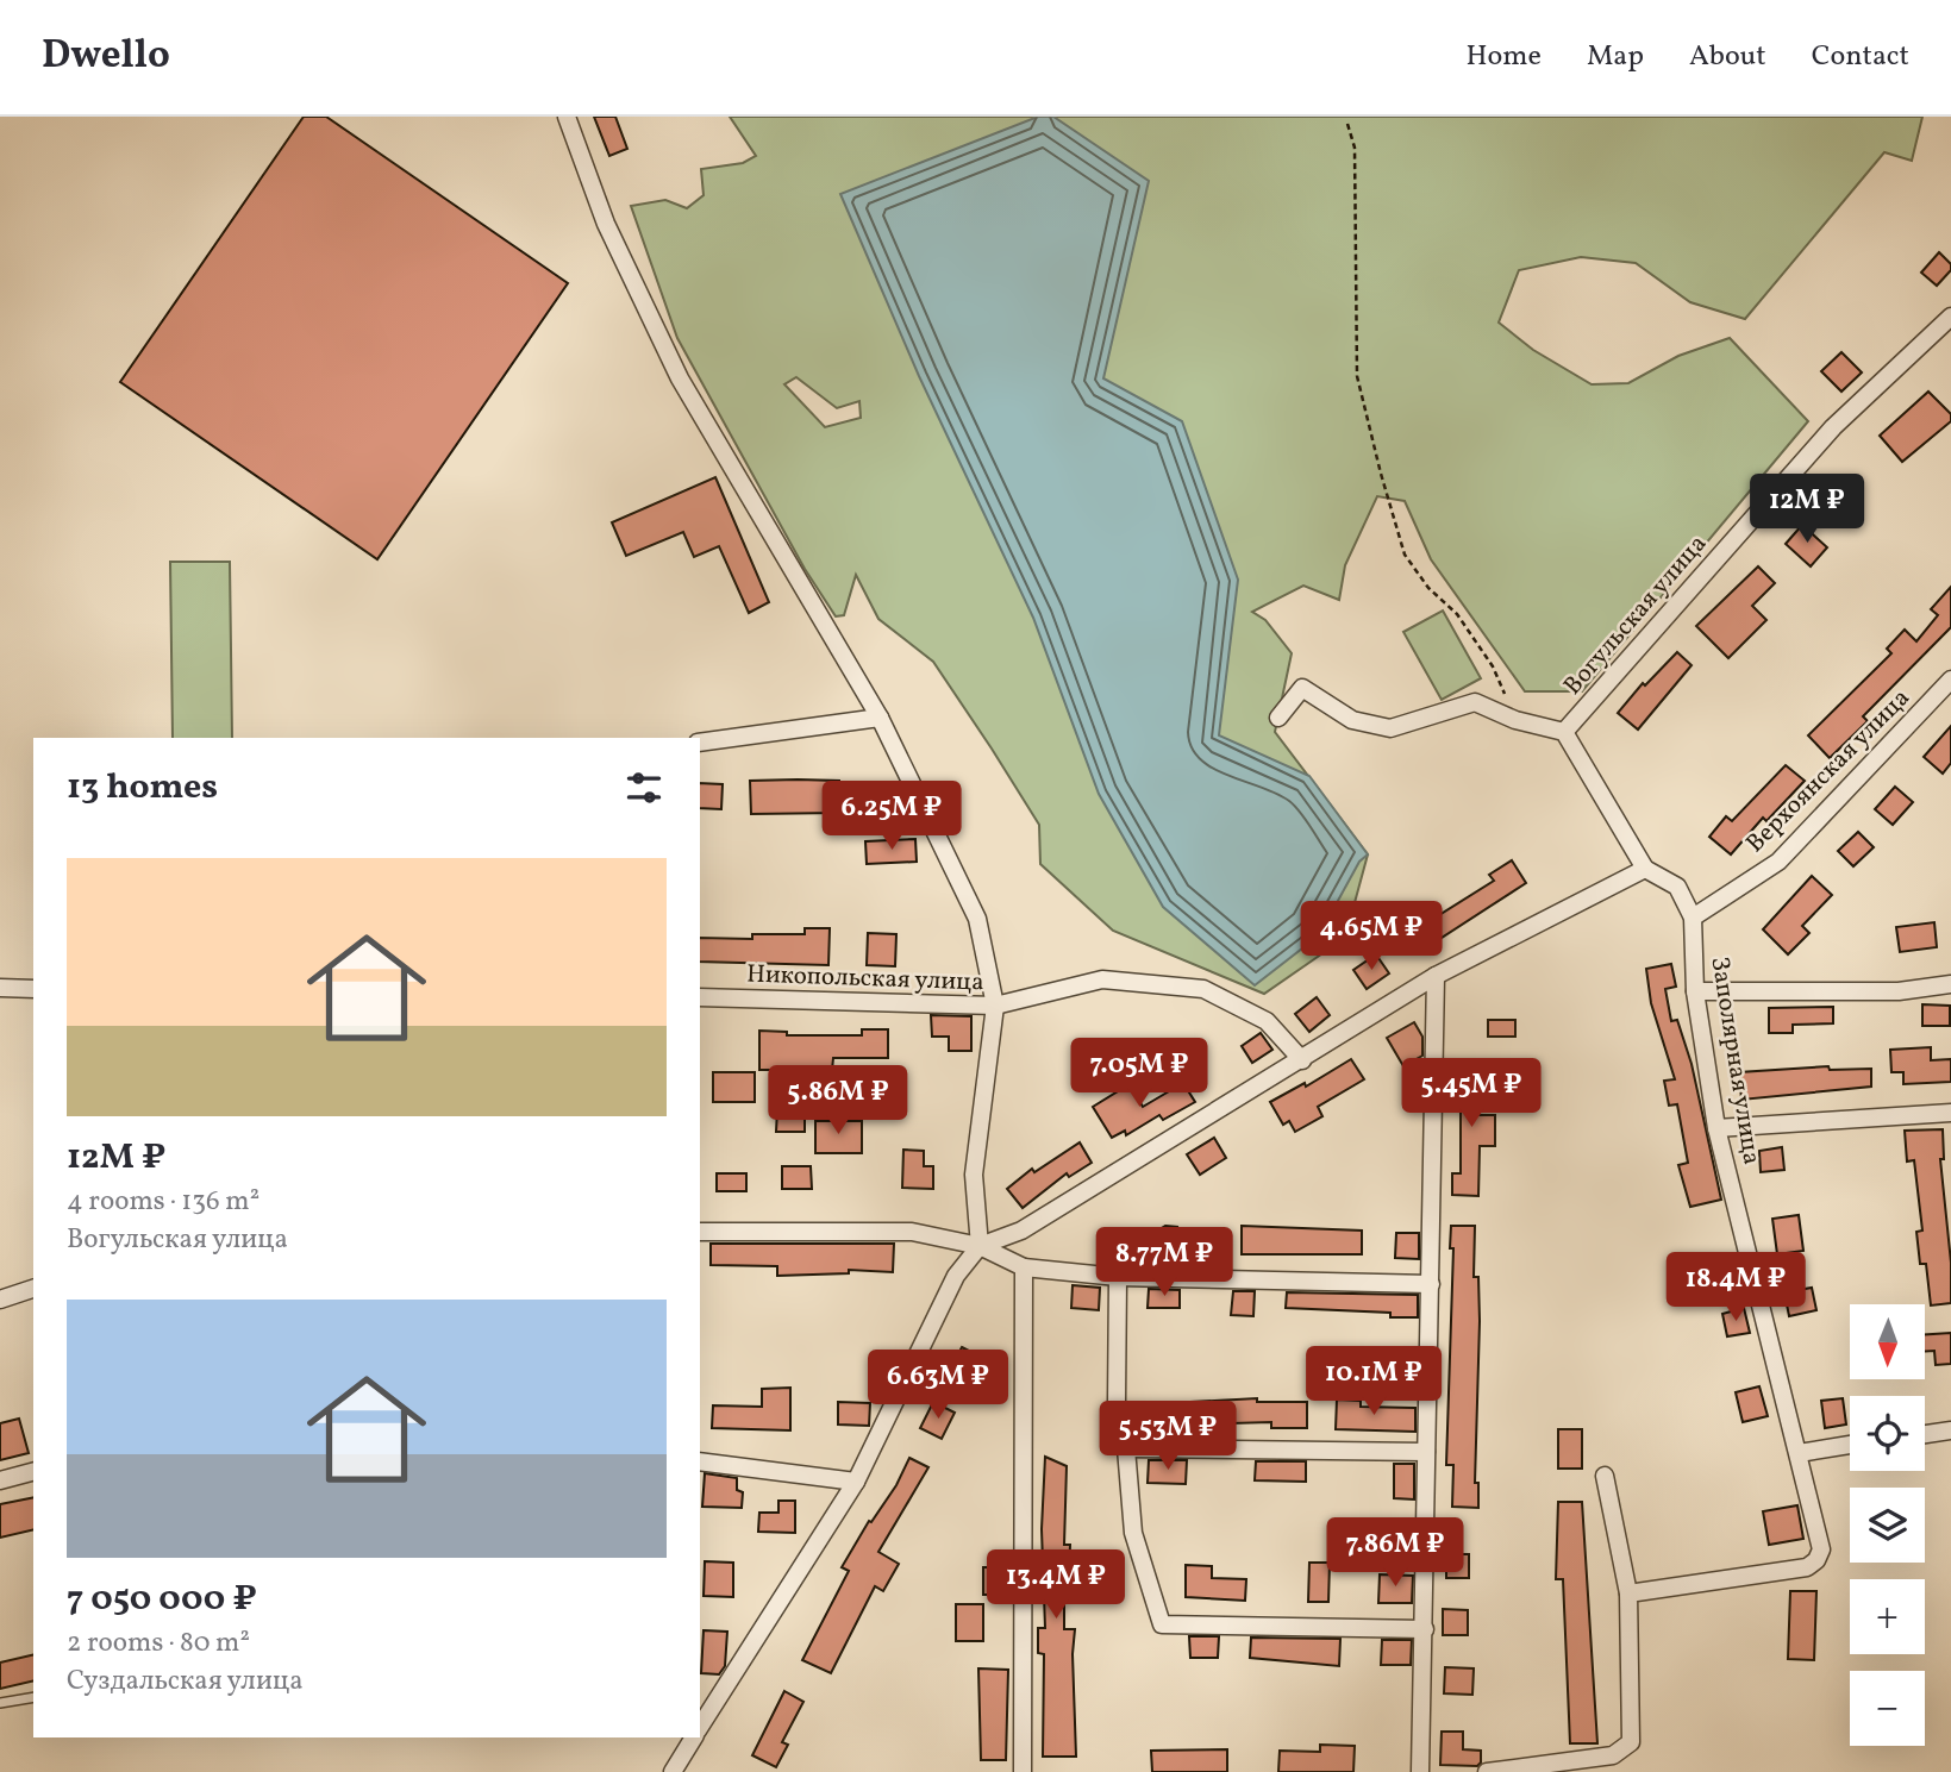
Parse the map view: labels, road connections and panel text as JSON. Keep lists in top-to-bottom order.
{
  "streets": {
    "street": [
      "Вогульская улица",
      "Верхоянская улица",
      "Никопольская улица",
      "Заполярная улица"
    ]
  },
  "crossings": [
    ["Верхоянская улица", "Заполярная улица"]
  ],
  "north": "bottom",
  "page": {
    "header": "Dwello",
    "nav": [
      "Home",
      "Map",
      "About",
      "Contact"
    ],
    "price": [
      "12M ₽",
      "6.25M ₽",
      "4.65M ₽",
      "7.05M ₽",
      "5.45M ₽",
      "5.86M ₽",
      "8.77M ₽",
      "18.4M ₽",
      "10.1M ₽",
      "6.63M ₽",
      "5.53M ₽",
      "7.86M ₽",
      "13.4M ₽"
    ],
    "heading": "13 homes",
    "list": [
      {
        "name": "12M ₽",
        "note": "4 rooms · 136 m² · Вогульская улица"
      },
      {
        "name": "7 050 000 ₽",
        "note": "2 rooms · 80 m² · Суздальская улица"
      }
    ],
    "map_buttons": ["+", "−"]
  }
}
